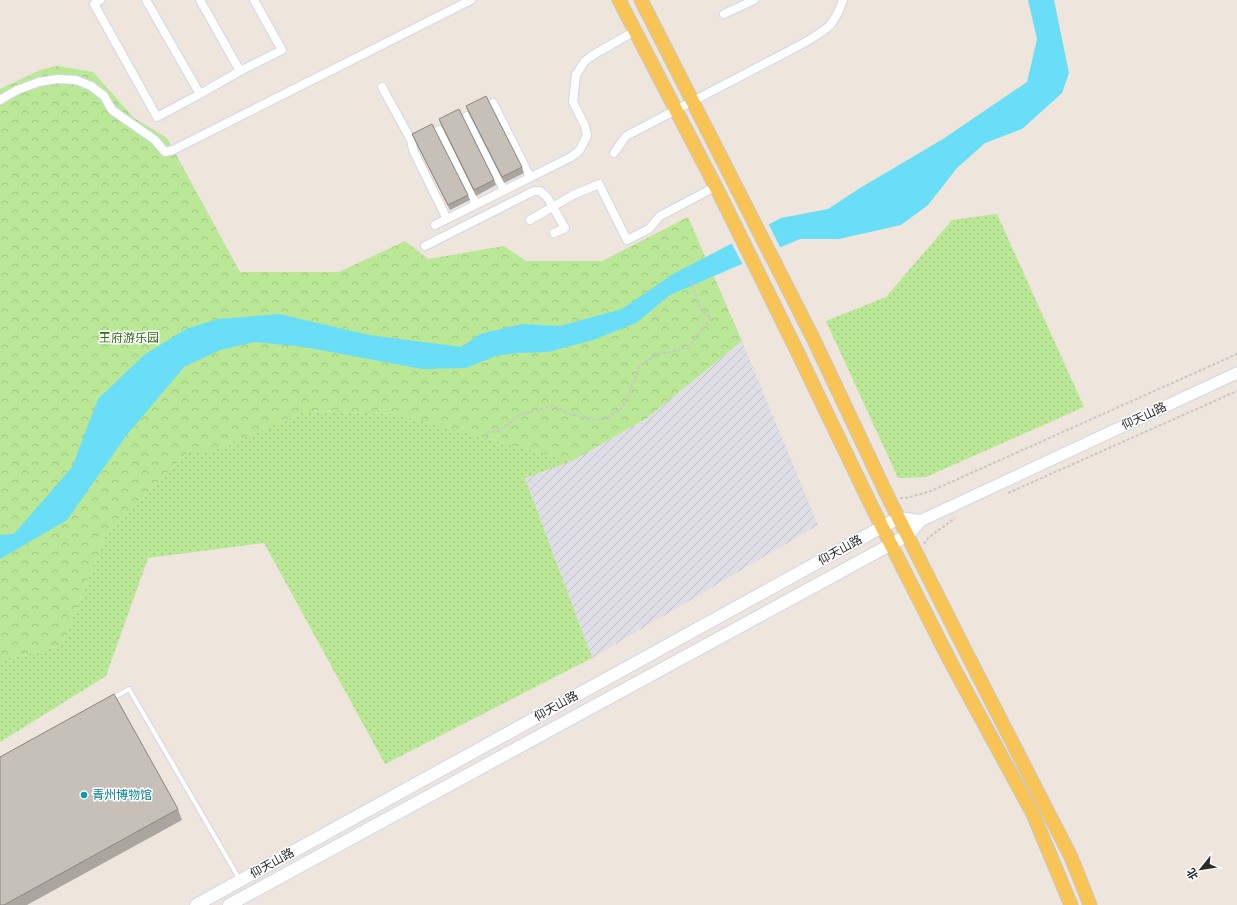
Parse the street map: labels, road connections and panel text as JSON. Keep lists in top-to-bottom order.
{
  "streets": {
    "main road": ["仰天山路"]
  },
  "parks": ["王府游乐园"],
  "places": ["青州博物馆"],
  "north": "bottom left"
}
